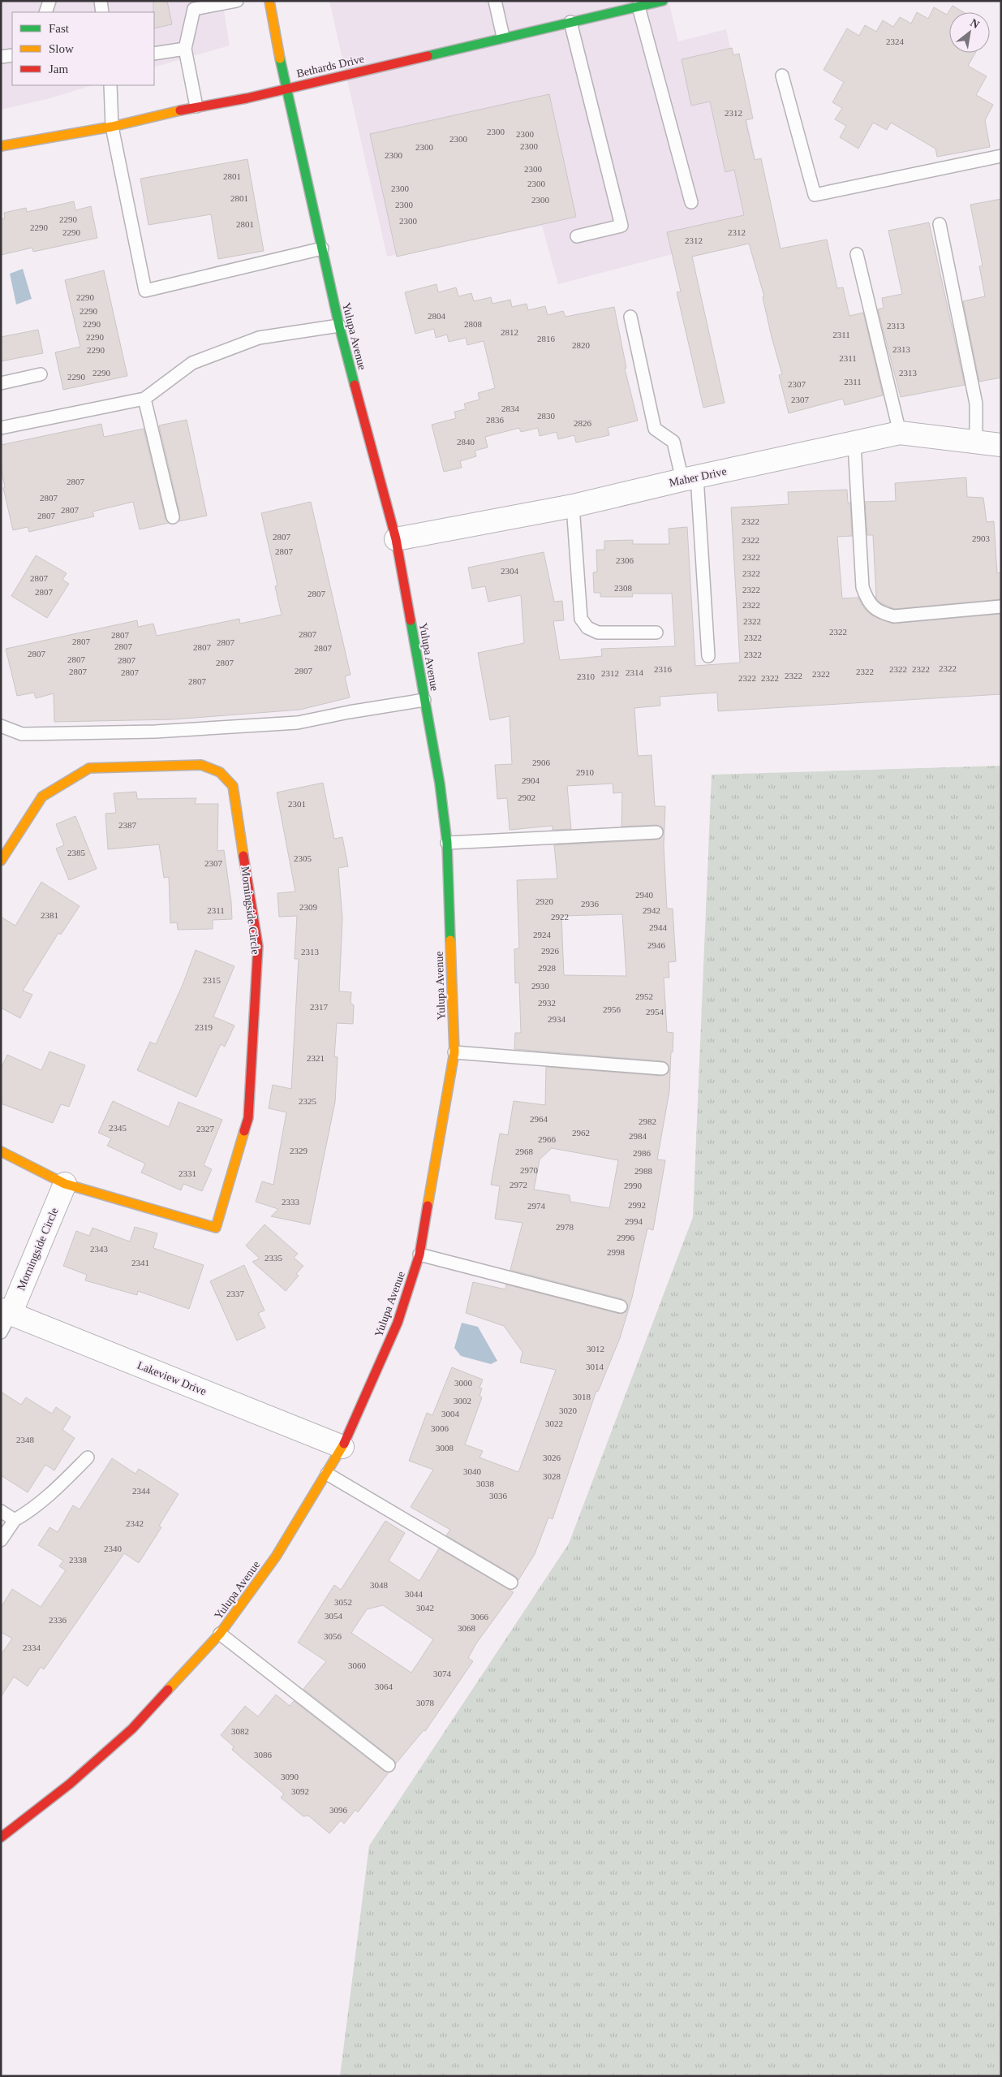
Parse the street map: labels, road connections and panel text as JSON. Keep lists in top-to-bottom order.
{
  "streets": {
    "street": [
      "Bethards Drive",
      "Yulupa Avenue",
      "Maher Drive",
      "Morningside Circle",
      "Lakeview Drive"
    ]
  },
  "crossings": [
    ["Bethards Drive", "Yulupa Avenue"],
    ["Yulupa Avenue", "Maher Drive"],
    ["Yulupa Avenue", "Lakeview Drive"],
    ["Morningside Circle", "Lakeview Drive"]
  ],
  "house_numbers": [
    "2324",
    "2312",
    "2300",
    "2300",
    "2300",
    "2300",
    "2300",
    "2300",
    "2300",
    "2801",
    "2300",
    "2300",
    "2801",
    "2300",
    "2300",
    "2290",
    "2300",
    "2801",
    "2290",
    "2290",
    "2312",
    "2312",
    "2290",
    "2290",
    "2804",
    "2290",
    "2808",
    "2313",
    "2812",
    "2311",
    "2290",
    "2816",
    "2820",
    "2313",
    "2290",
    "2311",
    "2290",
    "2313",
    "2290",
    "2311",
    "2307",
    "2307",
    "2834",
    "2830",
    "2836",
    "2826",
    "2840",
    "2807",
    "2807",
    "2807",
    "2807",
    "2322",
    "2807",
    "2903",
    "2322",
    "2807",
    "2322",
    "2306",
    "2304",
    "2322",
    "2807",
    "2308",
    "2322",
    "2807",
    "2807",
    "2322",
    "2322",
    "2322",
    "2807",
    "2807",
    "2322",
    "2807",
    "2807",
    "2807",
    "2807",
    "2807",
    "2807",
    "2322",
    "2807",
    "2807",
    "2807",
    "2322",
    "2316",
    "2322",
    "2322",
    "2807",
    "2807",
    "2322",
    "2807",
    "2314",
    "2312",
    "2322",
    "2322",
    "2310",
    "2322",
    "2322",
    "2807",
    "2906",
    "2910",
    "2904",
    "2902",
    "2301",
    "2387",
    "2385",
    "2305",
    "2307",
    "2940",
    "2920",
    "2936",
    "2309",
    "2311",
    "2942",
    "2381",
    "2922",
    "2944",
    "2924",
    "2946",
    "2926",
    "2313",
    "2928",
    "2315",
    "2930",
    "2952",
    "2932",
    "2317",
    "2956",
    "2954",
    "2934",
    "2319",
    "2321",
    "2325",
    "2964",
    "2982",
    "2345",
    "2327",
    "2962",
    "2984",
    "2966",
    "2329",
    "2968",
    "2986",
    "2970",
    "2988",
    "2331",
    "2972",
    "2990",
    "2333",
    "2992",
    "2974",
    "2994",
    "2978",
    "2996",
    "2343",
    "2998",
    "2335",
    "2341",
    "2337",
    "3012",
    "3014",
    "3000",
    "3018",
    "3002",
    "3020",
    "3004",
    "3022",
    "3006",
    "2348",
    "3008",
    "3026",
    "3040",
    "3028",
    "3038",
    "2344",
    "3036",
    "2342",
    "2340",
    "2338",
    "3048",
    "3044",
    "3052",
    "3042",
    "3054",
    "3066",
    "2336",
    "3068",
    "3056",
    "2334",
    "3060",
    "3074",
    "3064",
    "3078",
    "3082",
    "3086",
    "3090",
    "3092",
    "3096"
  ],
  "legend": ["Fast", "Slow", "Jam"],
  "north": "top right"
}
